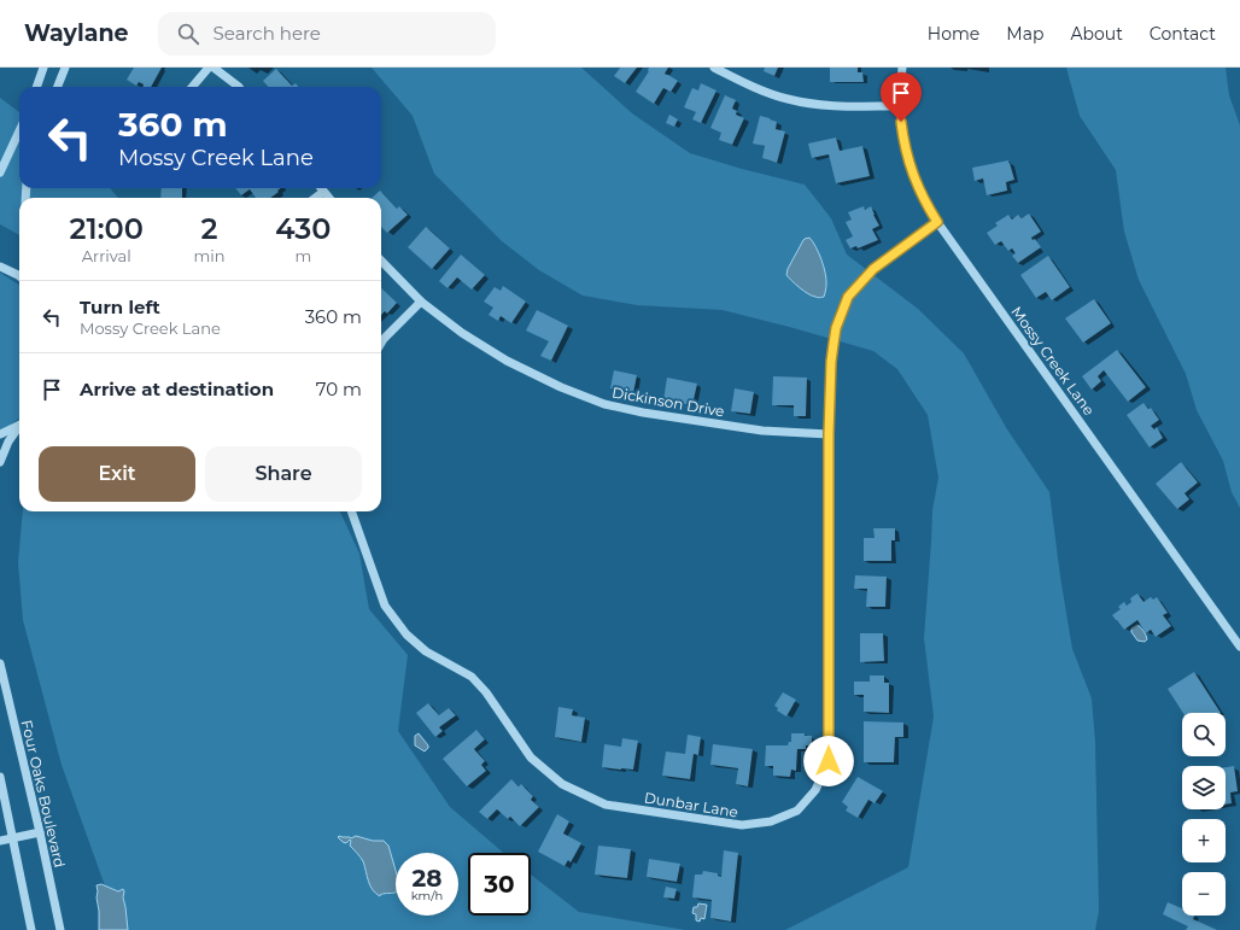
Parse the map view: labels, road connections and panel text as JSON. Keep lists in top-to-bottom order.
{
  "streets": {
    "street": [
      "Mossy Creek Lane",
      "Dickinson Drive",
      "Four Oaks Boulevard",
      "Dunbar Lane"
    ]
  },
  "crossings": [
    ["Mossy Creek Lane", "Dunbar Lane"],
    ["Dickinson Drive", "Dunbar Lane"]
  ],
  "page": {
    "header": "Waylane",
    "search": "Search here",
    "nav": [
      "Home",
      "Map",
      "About",
      "Contact"
    ],
    "turn": ["360 m", "Mossy Creek Lane"],
    "eta": [
      "21:00",
      "Arrival",
      "2",
      "min",
      "430",
      "m"
    ],
    "list": [
      {
        "name": "Turn left",
        "note": "Mossy Creek Lane",
        "value": "360 m"
      },
      {
        "name": "Arrive at destination",
        "value": "70 m"
      }
    ],
    "buttons": ["Exit", "Share"],
    "map_buttons": ["+", "−"],
    "speed": "28 km/h",
    "limit": "30"
  }
}
